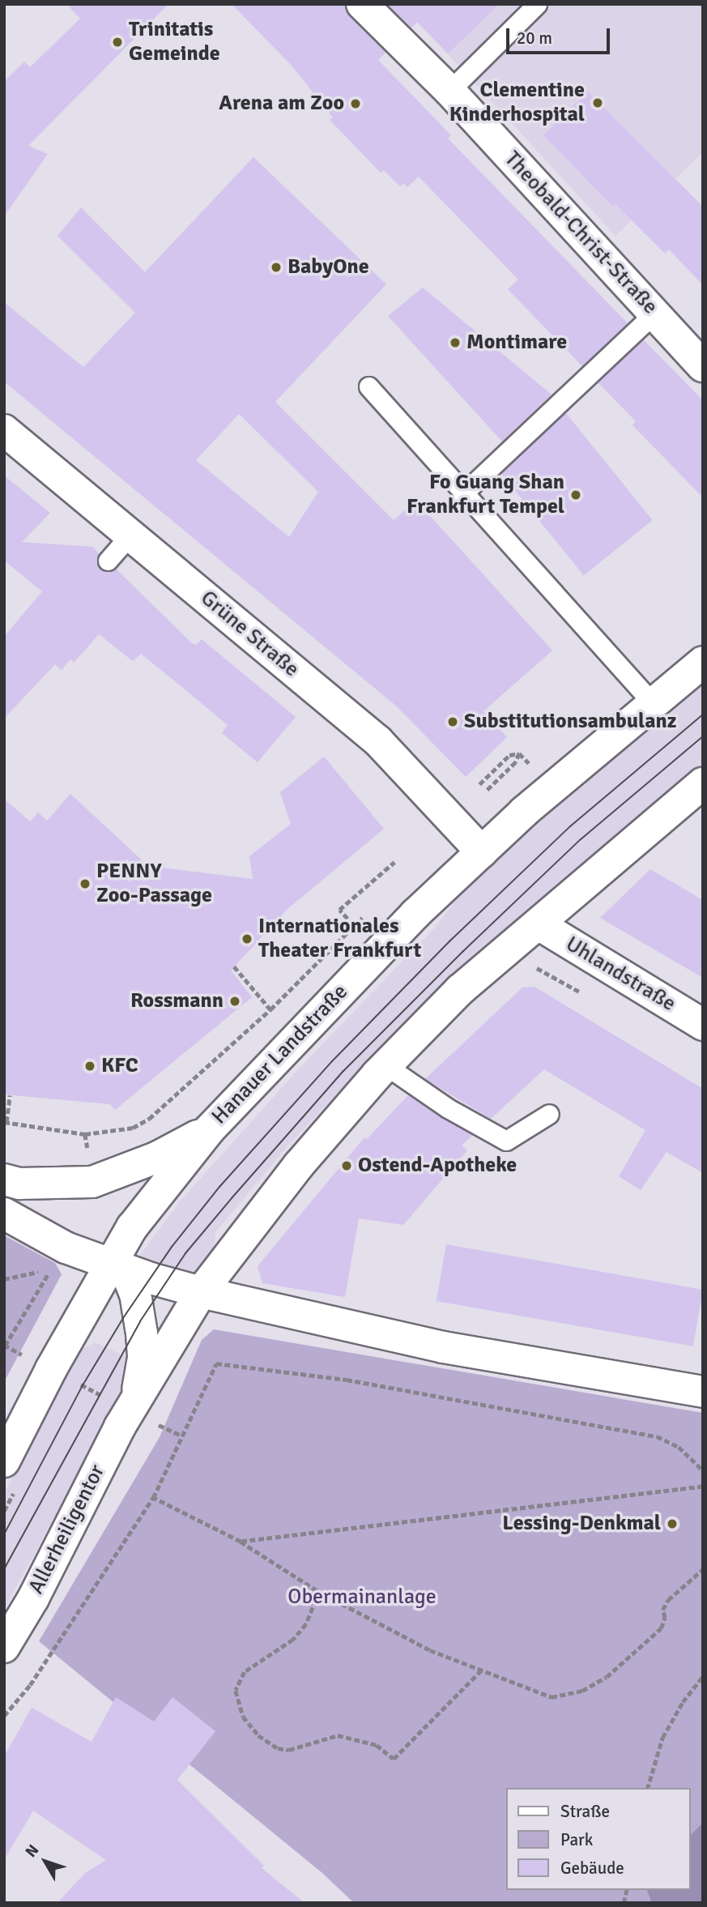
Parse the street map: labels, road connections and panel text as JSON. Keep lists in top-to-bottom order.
{
  "streets": {
    "main road": [
      "Theobald-Christ-Straße",
      "Grüne Straße",
      "Uhlandstraße",
      "Hanauer Landstraße",
      "Allerheiligentor"
    ]
  },
  "crossings": [
    ["Grüne Straße", "Hanauer Landstraße"],
    ["Hanauer Landstraße", "Allerheiligentor"]
  ],
  "parks": ["Obermainanlage"],
  "places": [
    "Trinitatis Gemeinde",
    "Clementine Kinderhospital",
    "Arena am Zoo",
    "BabyOne",
    "Montimare",
    "Fo Guang Shan Frankfurt Tempel",
    "Substitutionsambulanz",
    "PENNY Zoo-Passage",
    "Internationales Theater Frankfurt",
    "Rossmann",
    "KFC",
    "Ostend-Apotheke",
    "Lessing-Denkmal"
  ],
  "legend": ["Straße", "Park", "Gebäude"],
  "scale_bar": "20 m",
  "north": "top left"
}
